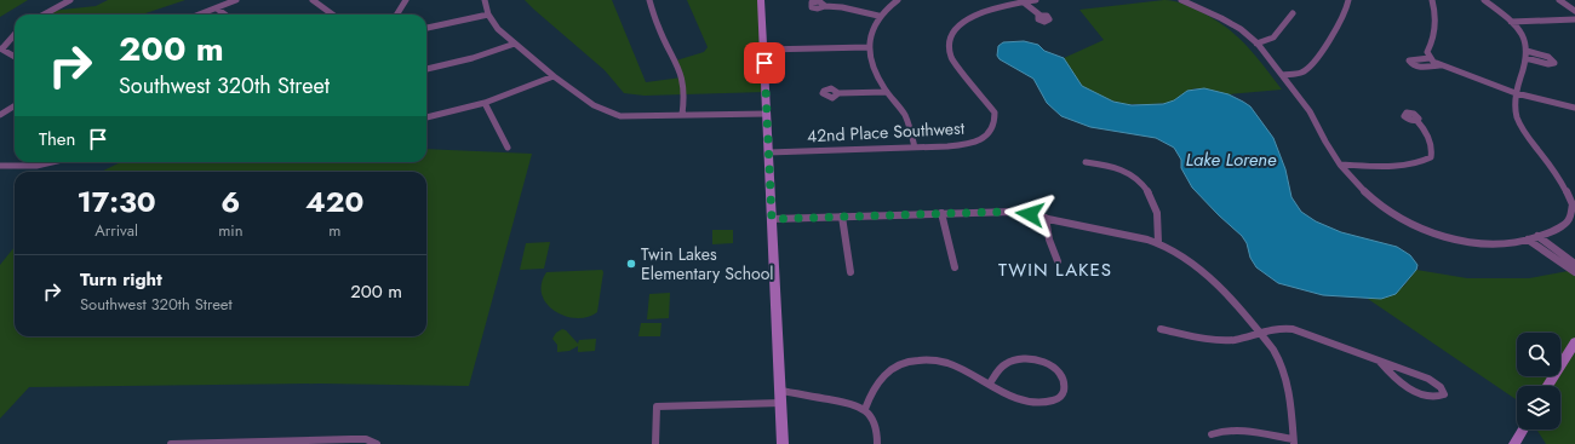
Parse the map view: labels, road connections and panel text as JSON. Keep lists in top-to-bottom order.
{
  "streets": {
    "street": ["42nd Place Southwest"]
  },
  "districts": ["TWIN LAKES"],
  "water": ["Lake Lorene"],
  "places": ["Twin Lakes Elementary School"],
  "page": {
    "turn": ["200 m", "Southwest 320th Street"],
    "then": "Then",
    "eta": [
      "17:30",
      "Arrival",
      "6",
      "min",
      "420",
      "m"
    ],
    "list": [
      {
        "name": "Turn right",
        "note": "Southwest 320th Street",
        "value": "200 m"
      }
    ]
  }
}
